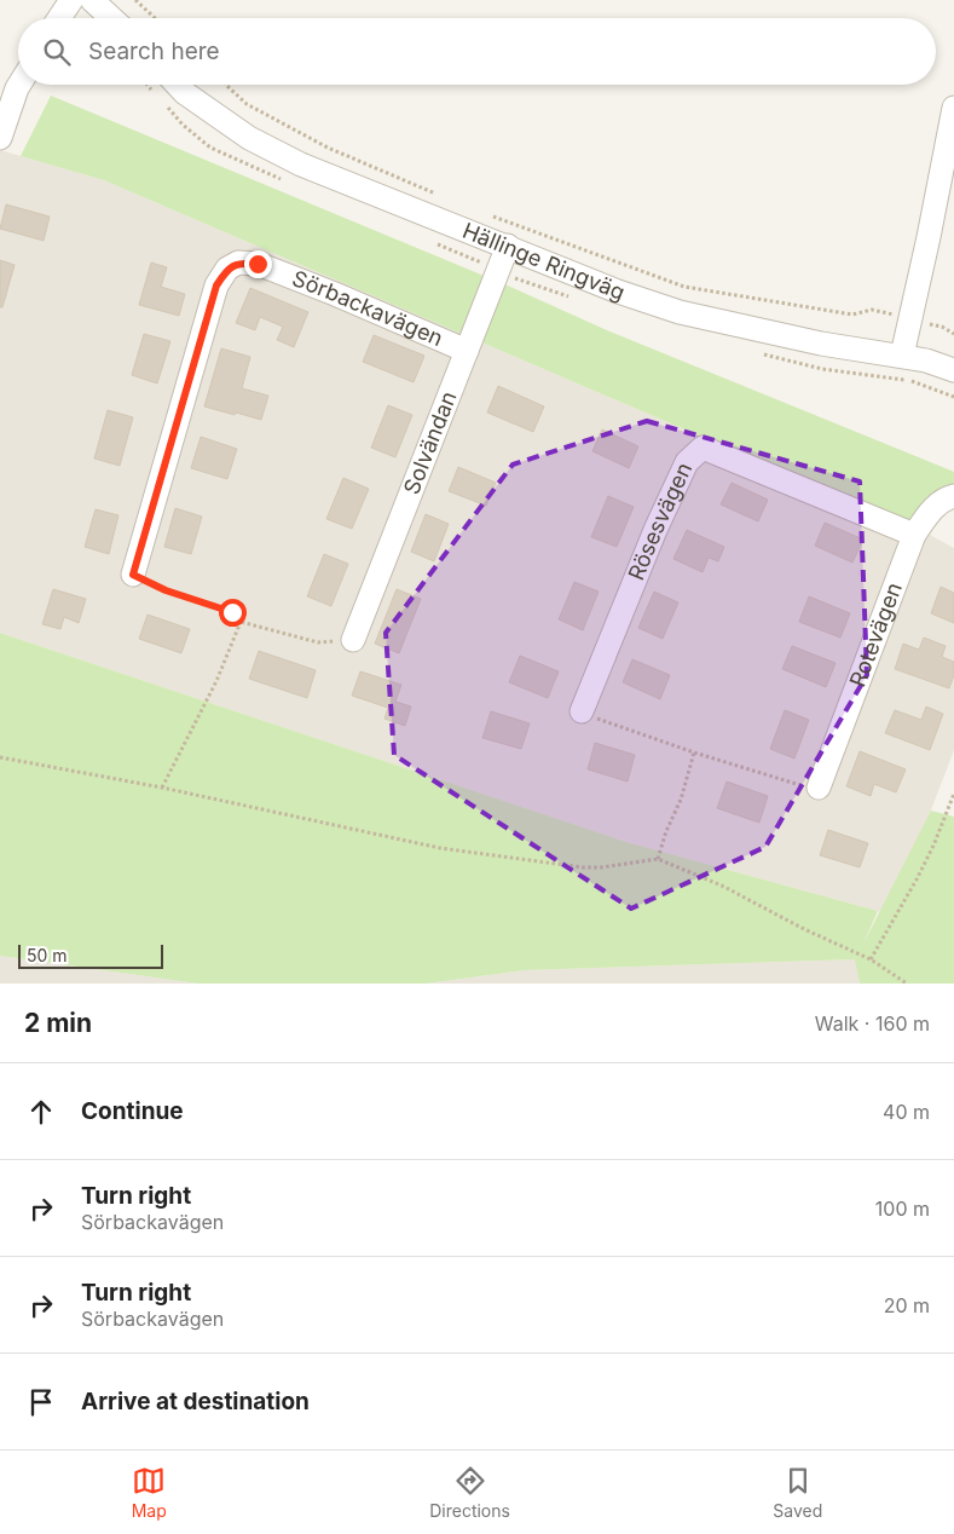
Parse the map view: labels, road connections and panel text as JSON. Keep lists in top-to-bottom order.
{
  "streets": {
    "street": [
      "Hällinge Ringväg",
      "Sörbackavägen",
      "Solvändan",
      "Rösesvägen",
      "Rotevägen"
    ]
  },
  "crossings": [
    ["Hällinge Ringväg", "Solvändan"],
    ["Sörbackavägen", "Solvändan"],
    ["Rösesvägen", "Rotevägen"]
  ],
  "scale_bar": "50 m",
  "page": {
    "search": "Search here",
    "scale": "50 m",
    "heading": ["2 min", "Walk · 160 m"],
    "list": [
      ["Continue", "40 m"],
      ["Turn right", "Sörbackavägen", "100 m"],
      ["Turn right", "Sörbackavägen", "20 m"],
      "Arrive at destination"
    ],
    "nav": ["Map", "Directions", "Saved"]
  }
}
